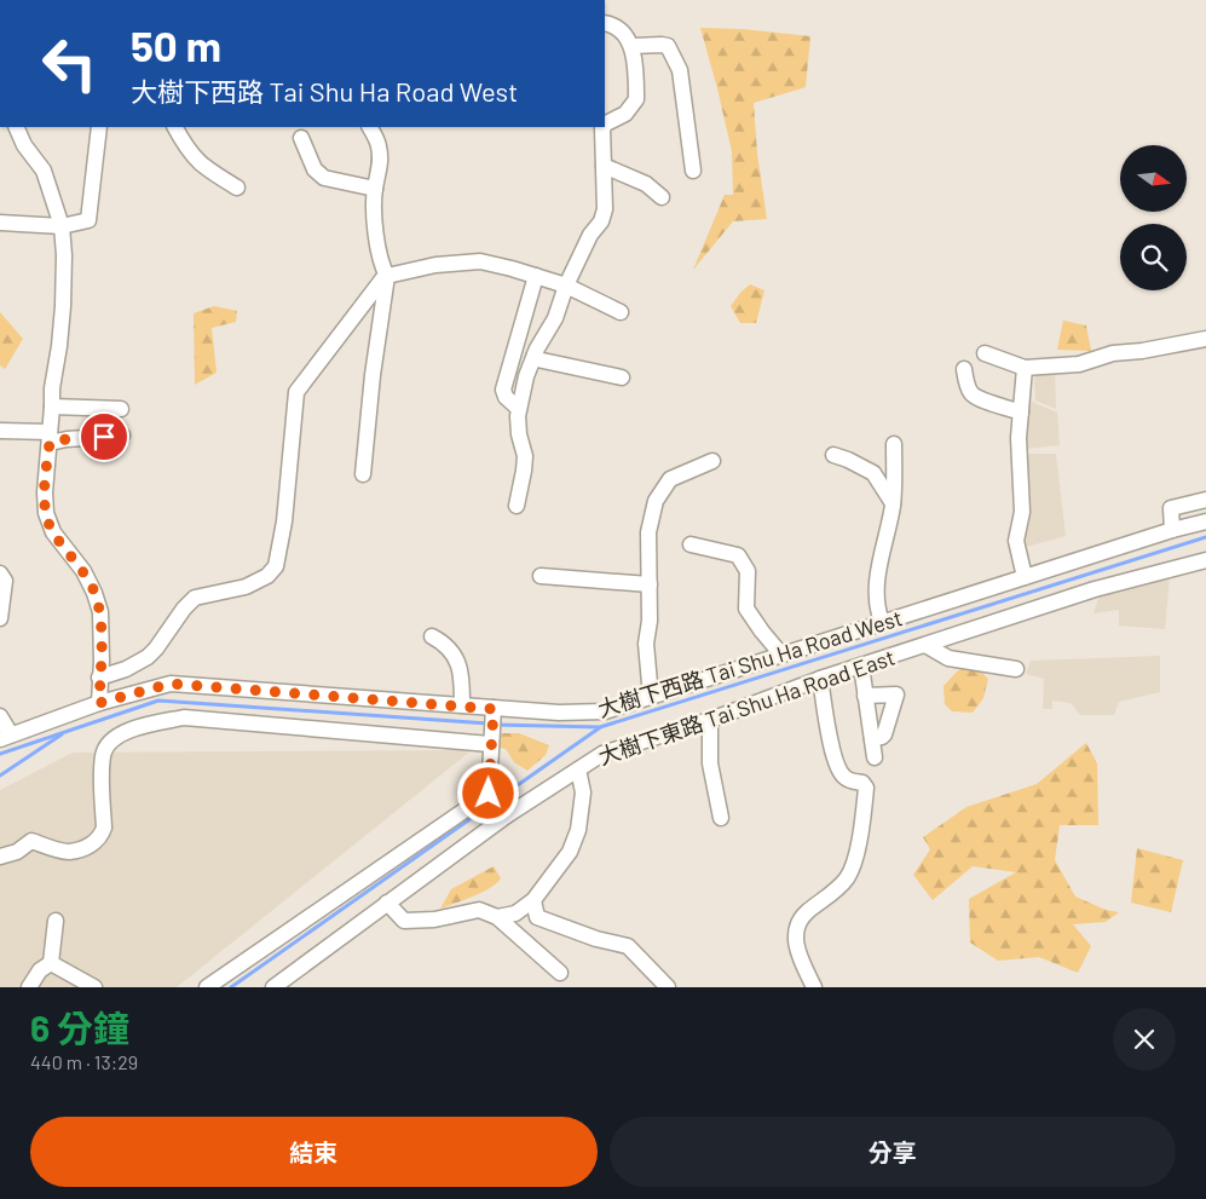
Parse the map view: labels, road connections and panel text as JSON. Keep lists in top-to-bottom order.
{
  "streets": {
    "street": ["大樹下西路 Tai Shu Ha Road West", "大樹下東路 Tai Shu Ha Road East"]
  },
  "north": "right",
  "page": {
    "turn": ["50 m", "大樹下西路 Tai Shu Ha Road West"],
    "heading": ["6 分鐘", "440 m · 13:29"],
    "buttons": ["結束", "分享"]
  }
}
